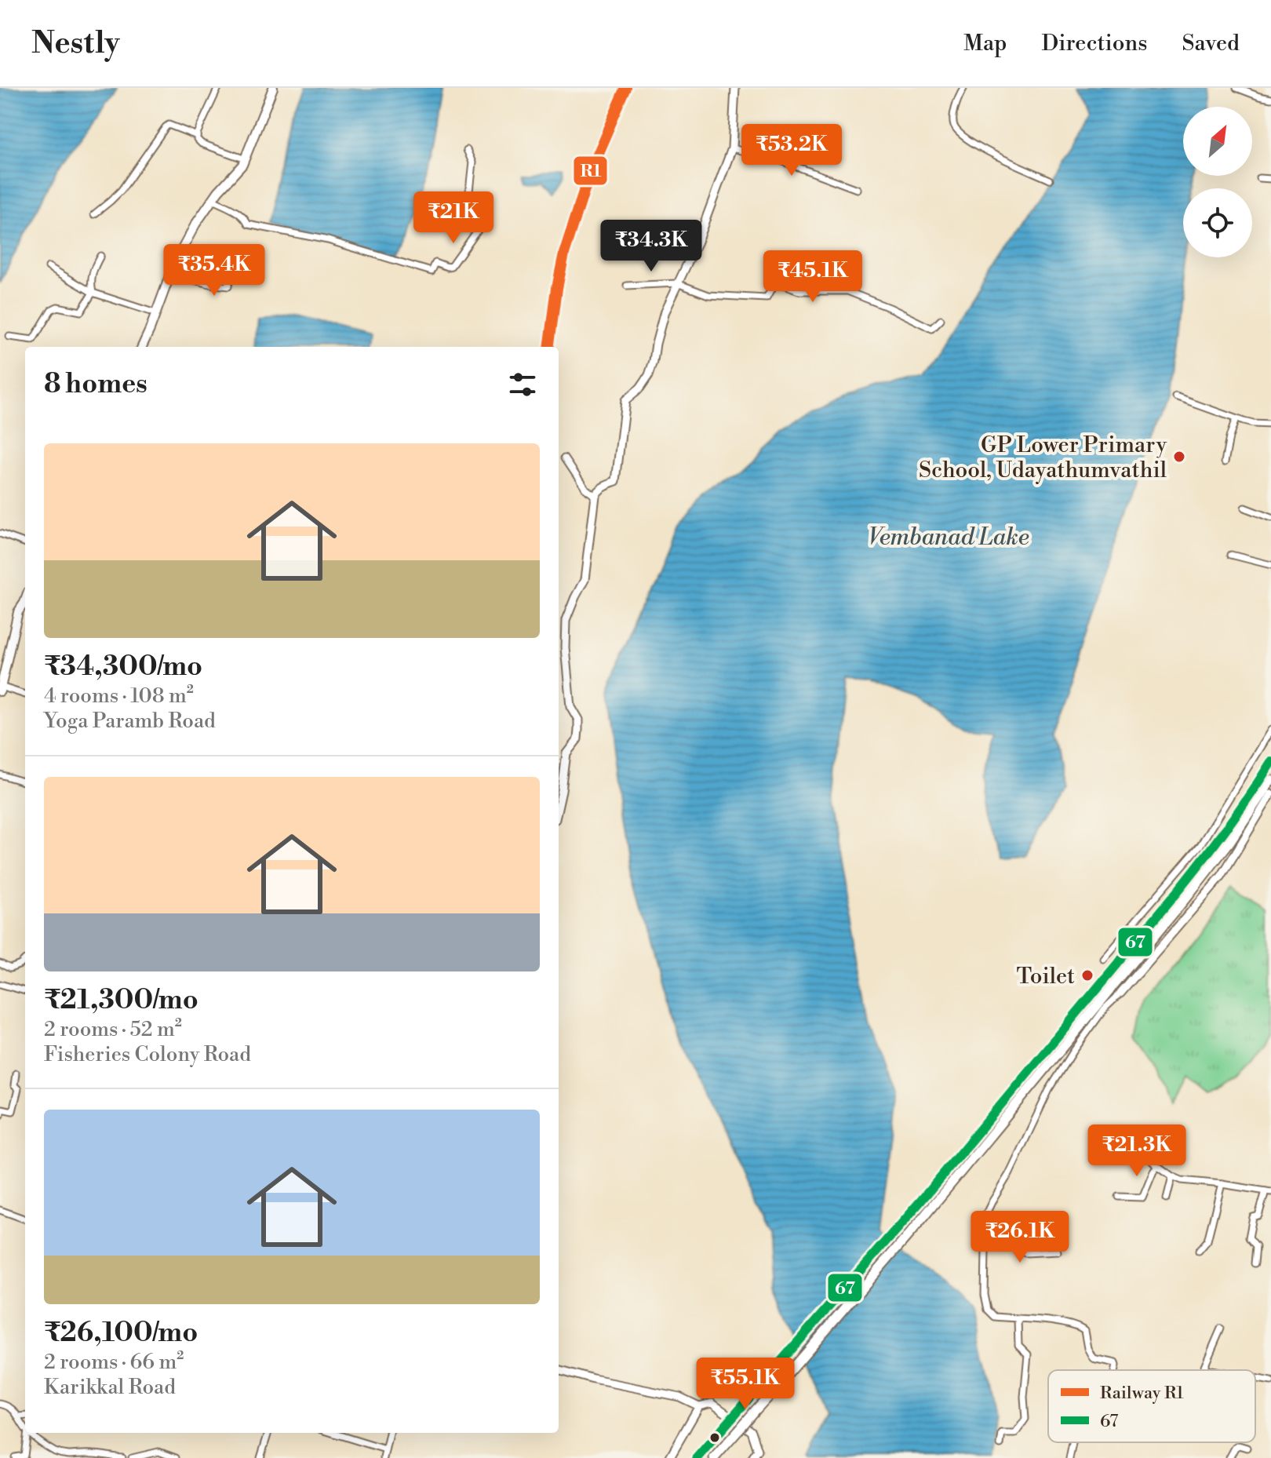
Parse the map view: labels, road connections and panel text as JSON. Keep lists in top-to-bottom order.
{
  "water": ["Vembanad Lake"],
  "places": ["GP Lower Primary School, Udayathumvathil", "Toilet"],
  "lines": ["rail line R1", "transit line 67"],
  "legend": ["Railway R1", "67"],
  "north": "top right",
  "page": {
    "header": "Nestly",
    "nav": ["Map", "Directions", "Saved"],
    "price": [
      "₹53.2K",
      "₹21K",
      "₹34.3K",
      "₹35.4K",
      "₹45.1K",
      "₹21.3K",
      "₹26.1K",
      "₹55.1K"
    ],
    "heading": "8 homes",
    "list": [
      {
        "name": "₹34,300/mo",
        "note": "4 rooms · 108 m² · Yoga Paramb Road"
      },
      {
        "name": "₹21,300/mo",
        "note": "2 rooms · 52 m² · Fisheries Colony Road"
      },
      {
        "name": "₹26,100/mo",
        "note": "2 rooms · 66 m² · Karikkal Road"
      }
    ]
  }
}
